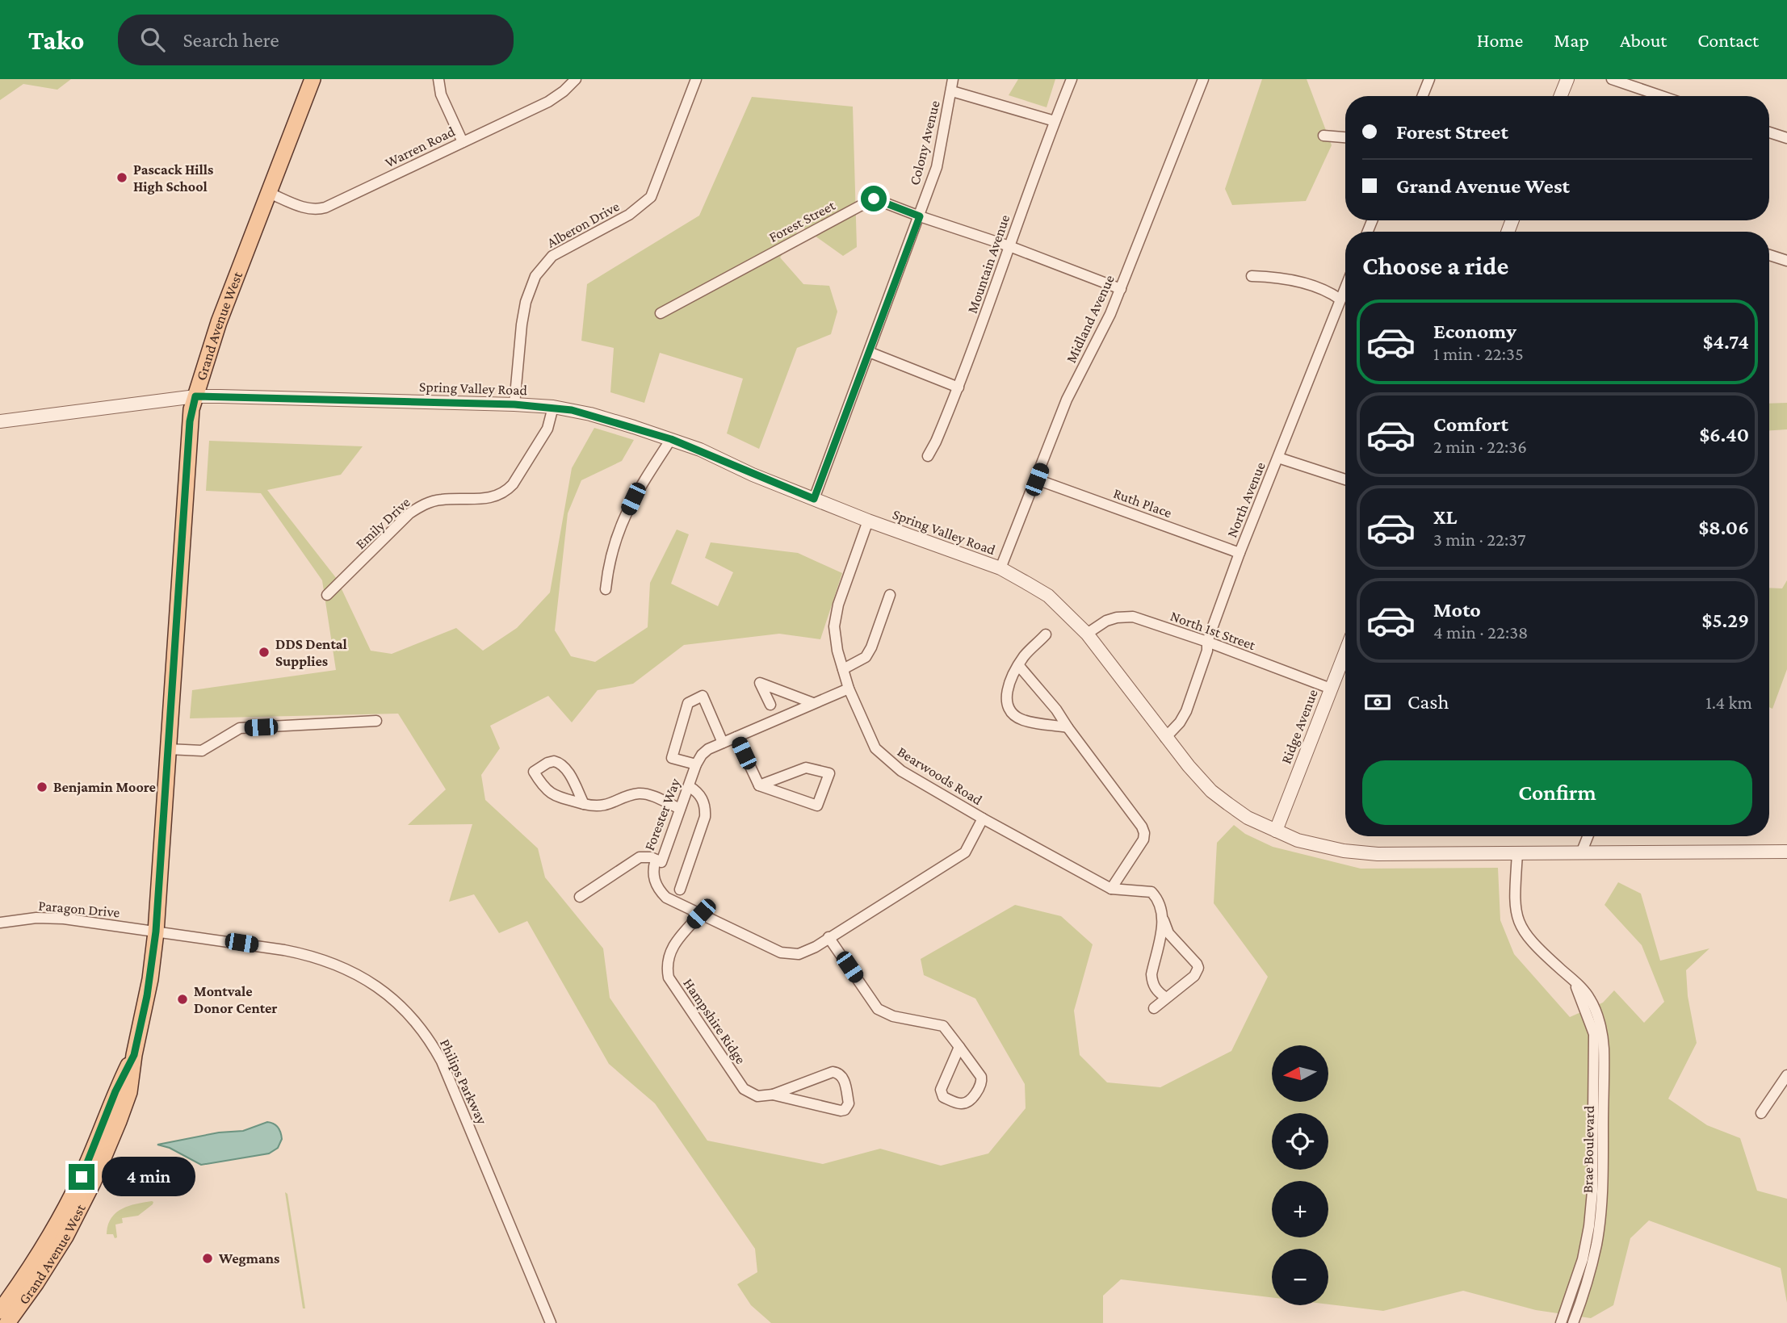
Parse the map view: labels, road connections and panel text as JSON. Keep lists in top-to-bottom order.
{
  "streets": {
    "main road": ["Grand Avenue West"],
    "street": [
      "Colony Avenue",
      "Warren Road",
      "Forest Street",
      "Alberon Drive",
      "Mountain Avenue",
      "Midland Avenue",
      "Spring Valley Road",
      "North Avenue",
      "Ruth Place",
      "Emily Drive",
      "North 1st Street",
      "Ridge Avenue",
      "Bearwoods Road",
      "Forester Way",
      "Paragon Drive",
      "Hampshire Ridge",
      "Philips Parkway",
      "Brae Boulevard"
    ]
  },
  "crossings": [
    ["Colony Avenue", "Forest Street"],
    ["Colony Avenue", "Spring Valley Road"],
    ["Warren Road", "Grand Avenue West"],
    ["Forest Street", "Mountain Avenue"],
    ["Forest Street", "Midland Avenue"],
    ["Alberon Drive", "Spring Valley Road"],
    ["Midland Avenue", "Spring Valley Road"],
    ["Midland Avenue", "Ruth Place"],
    ["Grand Avenue West", "Spring Valley Road"],
    ["Grand Avenue West", "Paragon Drive"],
    ["Grand Avenue West", "Philips Parkway"],
    ["Spring Valley Road", "North Avenue"],
    ["Spring Valley Road", "Emily Drive"],
    ["Spring Valley Road", "North 1st Street"],
    ["Spring Valley Road", "Ridge Avenue"],
    ["Spring Valley Road", "Bearwoods Road"],
    ["Spring Valley Road", "Brae Boulevard"],
    ["North Avenue", "Ruth Place"],
    ["North Avenue", "North 1st Street"],
    ["North 1st Street", "Ridge Avenue"],
    ["Bearwoods Road", "Forester Way"],
    ["Forester Way", "Hampshire Ridge"],
    ["Paragon Drive", "Philips Parkway"]
  ],
  "places": [
    "Pascack Hills High School",
    "DDS Dental Supplies",
    "Benjamin Moore",
    "Montvale Donor Center",
    "Wegmans"
  ],
  "north": "left",
  "page": {
    "header": "Tako",
    "search": "Search here",
    "nav": [
      "Home",
      "Map",
      "About",
      "Contact"
    ],
    "banner": ["Forest Street", "Grand Avenue West"],
    "heading": "Choose a ride",
    "list": [
      {
        "name": "Economy",
        "note": "1 min · 22:35",
        "value": "$4.74"
      },
      {
        "name": "Comfort",
        "note": "2 min · 22:36",
        "value": "$6.40"
      },
      {
        "name": "XL",
        "note": "3 min · 22:37",
        "value": "$8.06"
      },
      {
        "name": "Moto",
        "note": "4 min · 22:38",
        "value": "$5.29"
      }
    ],
    "pay": ["Cash", "1.4 km"],
    "buttons": "Confirm",
    "map_buttons": ["+", "−"],
    "bubble": "4 min"
  }
}
